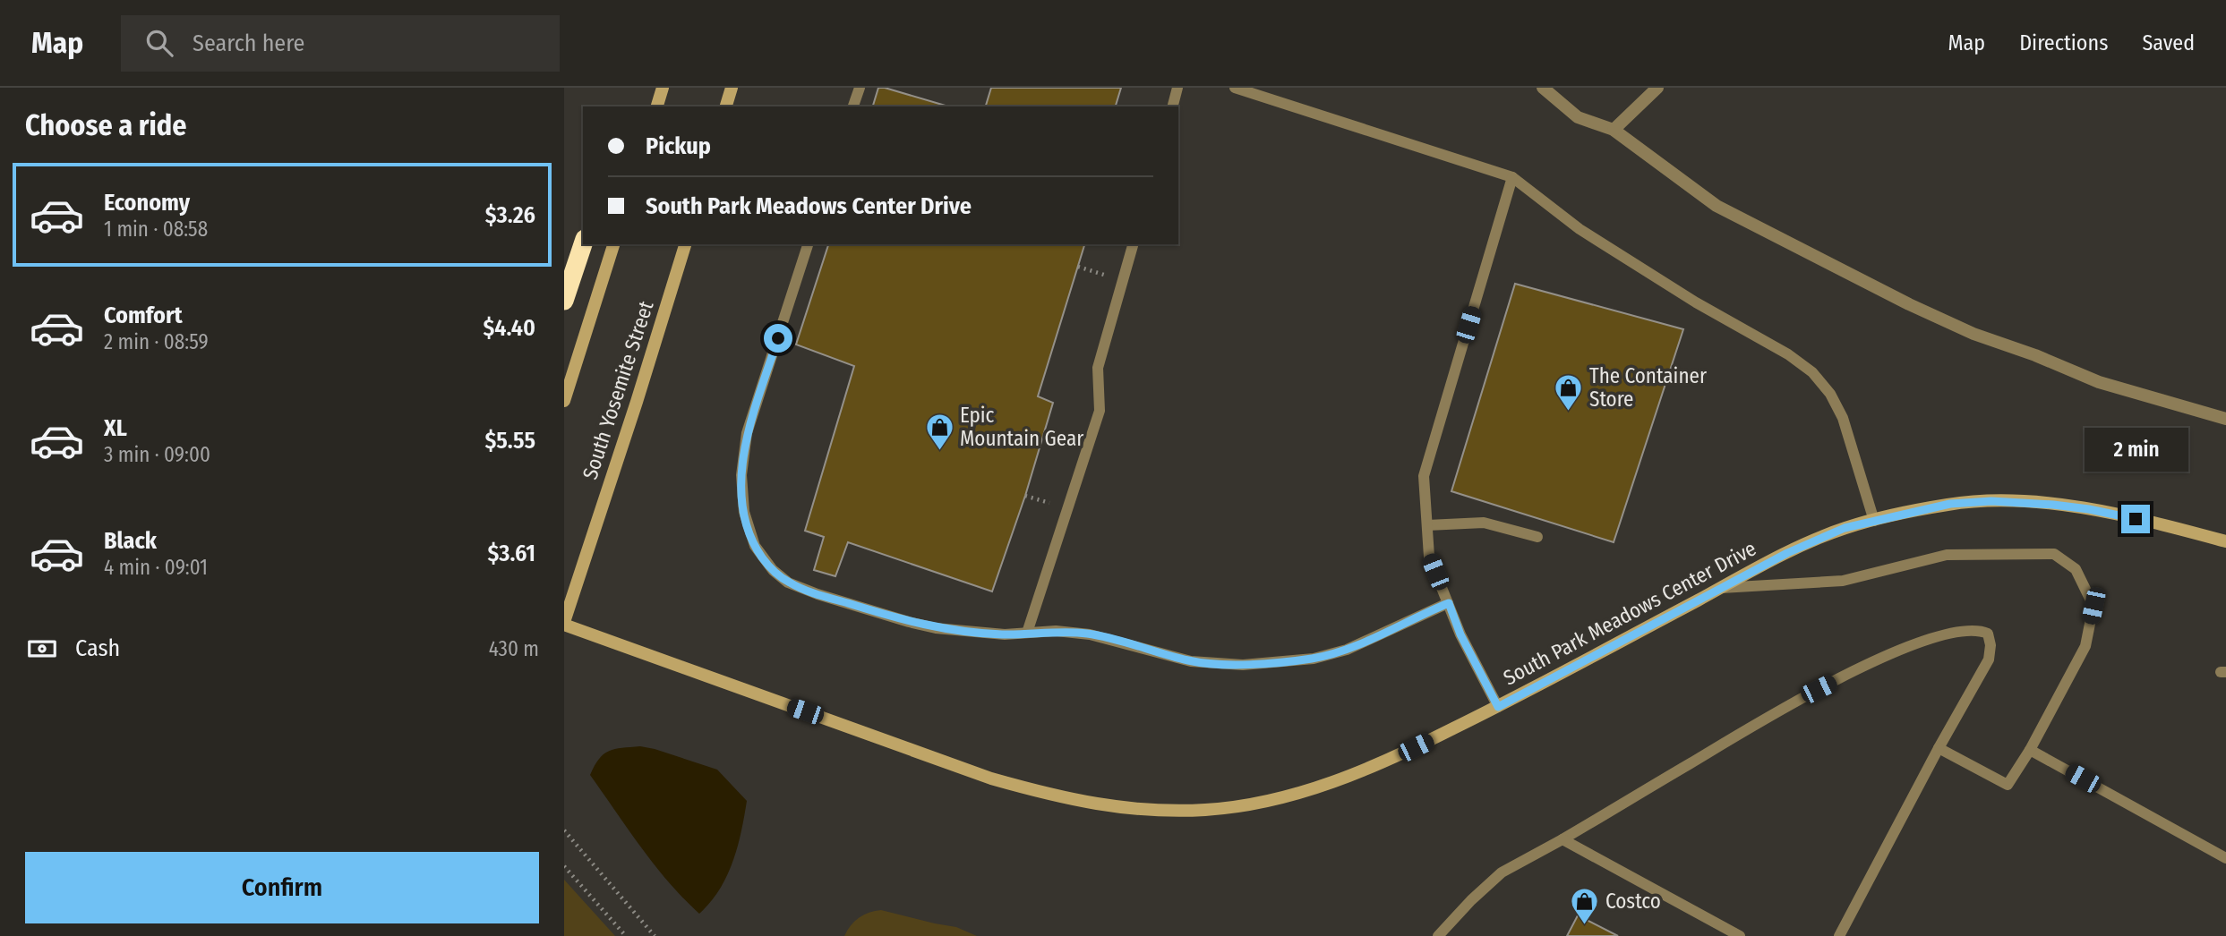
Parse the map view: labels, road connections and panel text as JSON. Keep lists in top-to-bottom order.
{
  "streets": {
    "main road": ["South Yosemite Street", "South Park Meadows Center Drive"]
  },
  "crossings": [
    ["South Yosemite Street", "South Park Meadows Center Drive"]
  ],
  "places": {
    "shop": ["The Container Store", "Epic Mountain Gear", "Costco"]
  },
  "page": {
    "header": "Map",
    "search": "Search here",
    "nav": ["Map", "Directions", "Saved"],
    "heading": "Choose a ride",
    "banner": ["Pickup", "South Park Meadows Center Drive"],
    "list": [
      {
        "name": "Economy",
        "note": "1 min · 08:58",
        "value": "$3.26"
      },
      {
        "name": "Comfort",
        "note": "2 min · 08:59",
        "value": "$4.40"
      },
      {
        "name": "XL",
        "note": "3 min · 09:00",
        "value": "$5.55"
      },
      {
        "name": "Black",
        "note": "4 min · 09:01",
        "value": "$3.61"
      }
    ],
    "bubble": "2 min",
    "pay": ["Cash", "430 m"],
    "buttons": "Confirm"
  }
}
